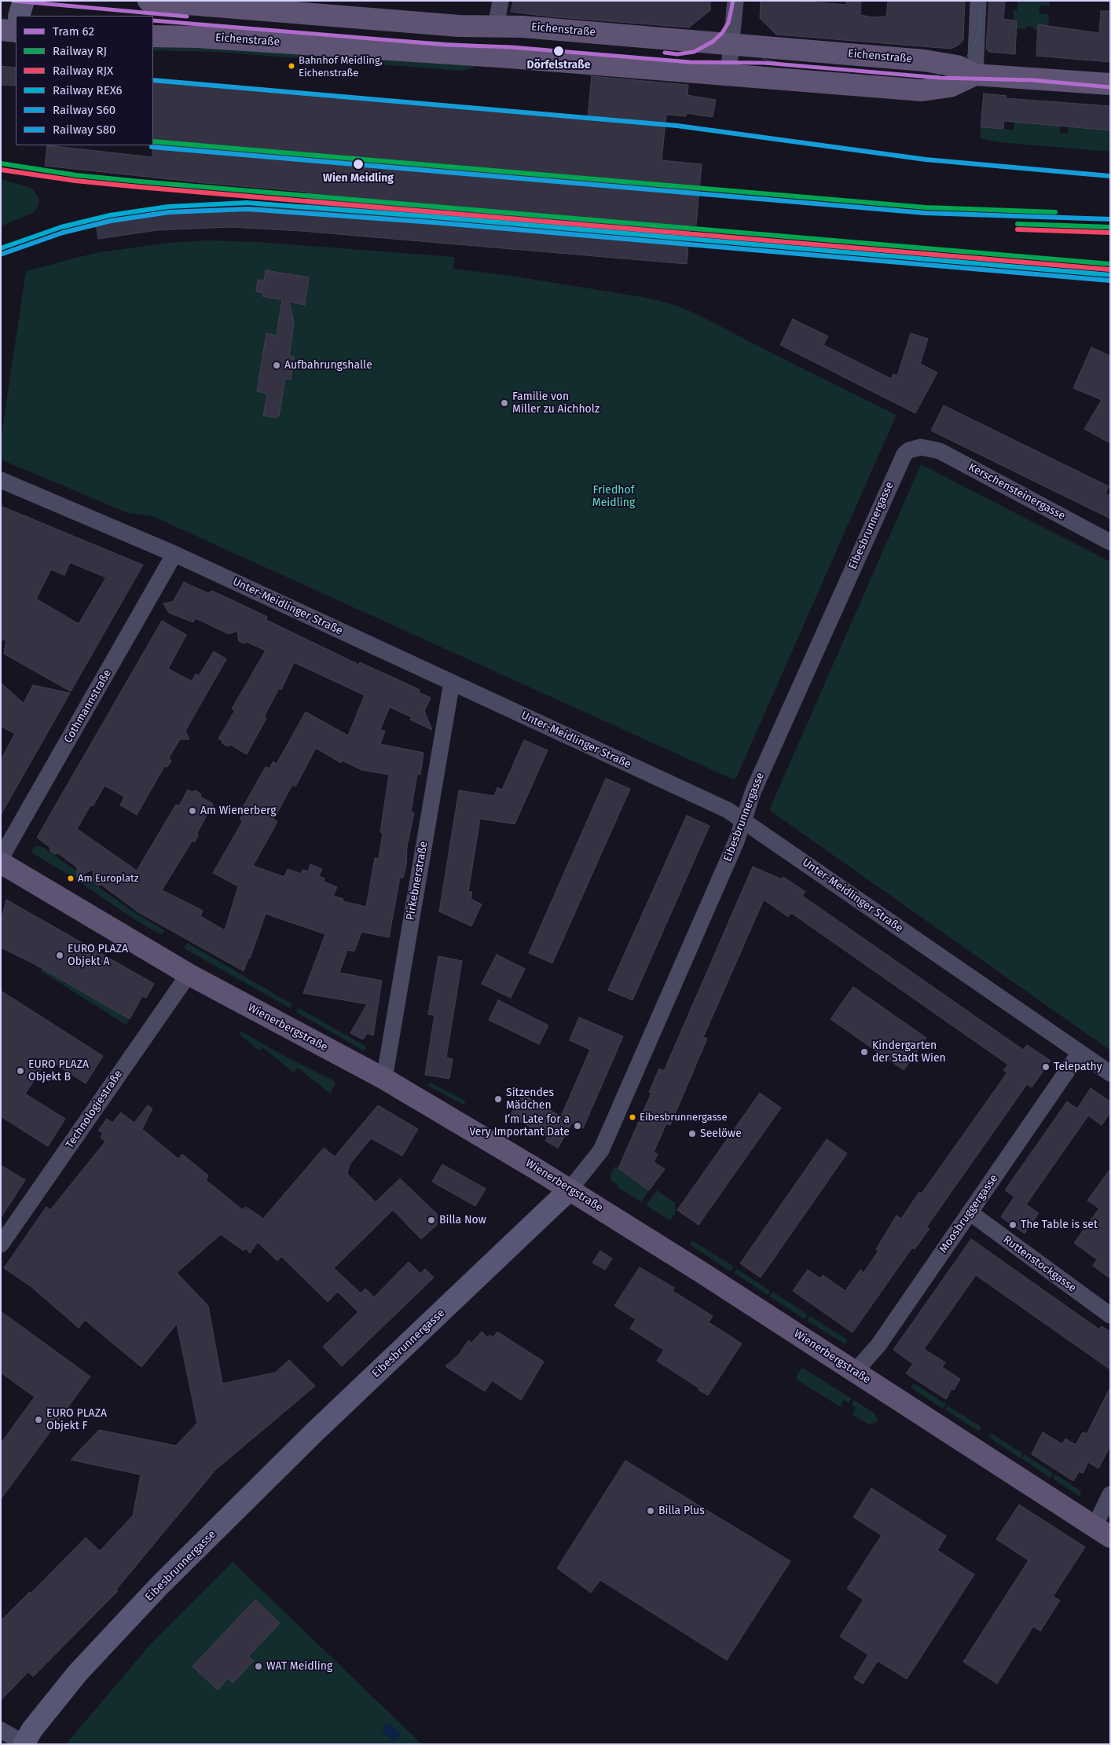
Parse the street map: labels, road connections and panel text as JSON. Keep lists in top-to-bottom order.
{
  "streets": {
    "main road": ["Eichenstraße", "Wienerbergstraße"],
    "street": [
      "Kerschensteinergasse",
      "Eibesbrunnergasse",
      "Unter-Meidlinger Straße",
      "Cothmannstraße",
      "Pirkebnerstraße",
      "Technologiestraße",
      "Moosbruggergasse",
      "Ruttenstockgasse"
    ]
  },
  "crossings": [
    ["Kerschensteinergasse", "Eibesbrunnergasse"],
    ["Eibesbrunnergasse", "Unter-Meidlinger Straße"],
    ["Eibesbrunnergasse", "Wienerbergstraße"],
    ["Unter-Meidlinger Straße", "Cothmannstraße"],
    ["Unter-Meidlinger Straße", "Pirkebnerstraße"],
    ["Unter-Meidlinger Straße", "Moosbruggergasse"],
    ["Pirkebnerstraße", "Wienerbergstraße"],
    ["Wienerbergstraße", "Technologiestraße"],
    ["Wienerbergstraße", "Moosbruggergasse"],
    ["Moosbruggergasse", "Ruttenstockgasse"]
  ],
  "parks": ["Friedhof Meidling"],
  "places": [
    "Dörfelstraße",
    "Bahnhof Meidling, Eichenstraße",
    "Wien Meidling",
    "Aufbahrungshalle",
    "Familie von Miller zu Aichholz",
    "Am Wienerberg",
    "Am Europlatz",
    "EURO PLAZA Objekt A",
    "Kindergarten der Stadt Wien",
    "Telepathy",
    "EURO PLAZA Objekt B",
    "Sitzendes Mädchen",
    "Eibesbrunnergasse",
    "I’m Late for a Very Important Date",
    "Seelöwe",
    "Billa Now",
    "The Table is set",
    "EURO PLAZA Objekt F",
    "Billa Plus",
    "WAT Meidling"
  ],
  "lines": [
    "tram line 62",
    "rail line S80",
    "rail line RJ",
    "rail line RJX",
    "rail line REX6",
    "rail line S60"
  ],
  "legend": [
    "Tram 62",
    "Railway RJ",
    "Railway RJX",
    "Railway REX6",
    "Railway S60",
    "Railway S80"
  ]
}
